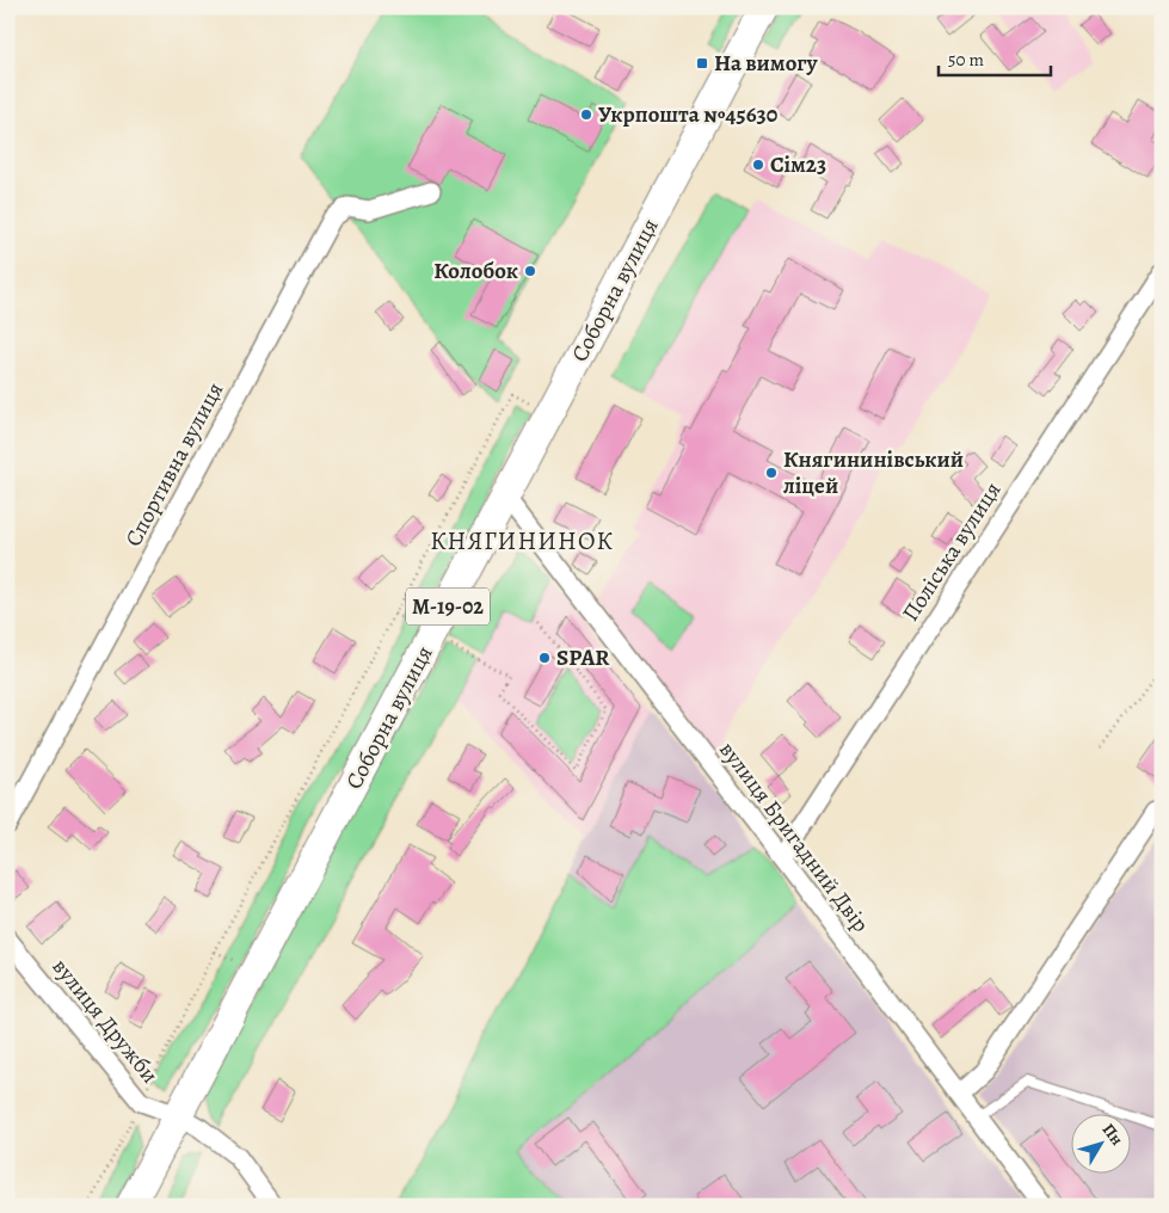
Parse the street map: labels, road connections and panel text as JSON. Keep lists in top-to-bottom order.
{
  "streets": {
    "main road": ["Соборна вулиця", "М-19-02"],
    "street": [
      "Спортивна вулиця",
      "Поліська вулиця",
      "вулиця Бригадний Двір",
      "вулиця Дружби"
    ]
  },
  "crossings": [
    ["Соборна вулиця", "вулиця Бригадний Двір"],
    ["Соборна вулиця", "вулиця Дружби"],
    ["Поліська вулиця", "вулиця Бригадний Двір"]
  ],
  "districts": ["КНЯГИНИНОК"],
  "places": {
    "transit": ["На вимогу"],
    "other": [
      "Укрпошта №45630",
      "Сім23",
      "Колобок",
      "Княгининівський ліцей",
      "SPAR"
    ]
  },
  "scale_bar": "50 m",
  "north": "top right"
}
